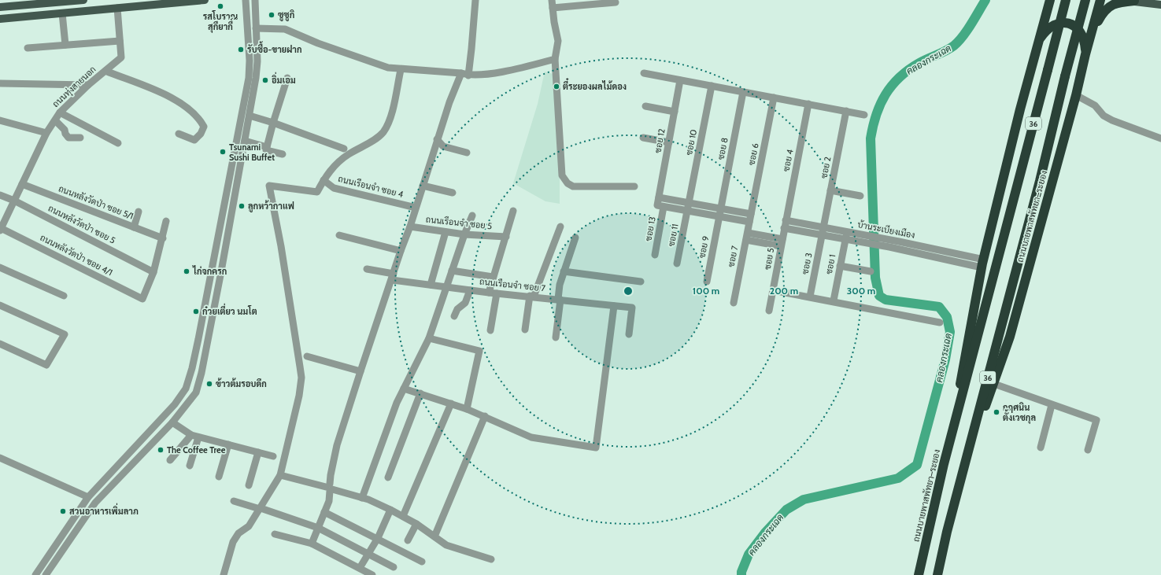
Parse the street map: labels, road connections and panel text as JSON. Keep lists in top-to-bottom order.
{
  "streets": {
    "highway": ["36", "ถนนบายพาสพัทยา–ระยอง"],
    "street": [
      "ถนนทุ่งสายนอก",
      "ซอย 12",
      "ซอย 10",
      "ซอย 8",
      "ซอย 6",
      "ซอย 4",
      "ซอย 2",
      "ถนนเรือนจำ ซอย 4",
      "ถนนหลังวัดป่า ซอย 5/1",
      "ถนนเรือนจำ ซอย 5",
      "ถนนหลังวัดป่า ซอย 5",
      "ซอย 13",
      "บ้านระเบียงเมือง",
      "ซอย 11",
      "ซอย 9",
      "ถนนหลังวัดป่า ซอย 4/1",
      "ซอย 7",
      "ซอย 5",
      "ซอย 3",
      "ซอย 1",
      "ถนนเรือนจำ ซอย 7"
    ]
  },
  "crossings": [
    ["ถนนทุ่งสายนอก", "ถนนหลังวัดป่า ซอย 5/1"],
    ["ถนนทุ่งสายนอก", "ถนนหลังวัดป่า ซอย 5"],
    ["ถนนทุ่งสายนอก", "ถนนหลังวัดป่า ซอย 4/1"],
    ["ซอย 12", "ซอย 13"],
    ["ซอย 10", "ซอย 11"],
    ["ซอย 8", "ซอย 9"],
    ["ซอย 6", "ซอย 7"],
    ["ซอย 4", "บ้านระเบียงเมือง"],
    ["ซอย 4", "ซอย 5"],
    ["ซอย 2", "บ้านระเบียงเมือง"],
    ["ซอย 2", "ซอย 3"],
    ["ถนนบายพาสพัทยา–ระยอง", "บ้านระเบียงเมือง"],
    ["ถนนหลังวัดป่า ซอย 5", "ถนนหลังวัดป่า ซอย 4/1"],
    ["บ้านระเบียงเมือง", "ซอย 5"],
    ["บ้านระเบียงเมือง", "ซอย 3"],
    ["บ้านระเบียงเมือง", "ซอย 1"]
  ],
  "water": ["คลองกระเฉด"],
  "places": [
    "รสโบราณ สุกียากี์",
    "ซูซูกิ",
    "รับซื้อ-ขายฝาก",
    "อิ่มเอม",
    "ตี๋ระยองผลไม้ดอง",
    "Tsunami Sushi Buffet",
    "ลูกหว้ากาแฟ",
    "ไก่จกครก",
    "ก๋วยเตี่ยว นมโต",
    "ข้าวต้มรอบดึก",
    "กฤศนิน ตั้งเวชกุล",
    "The Coffee Tree",
    "สวนอาหารเพิ่มลาภ"
  ],
  "rings": ["100 m", "200 m", "300 m"]
}
